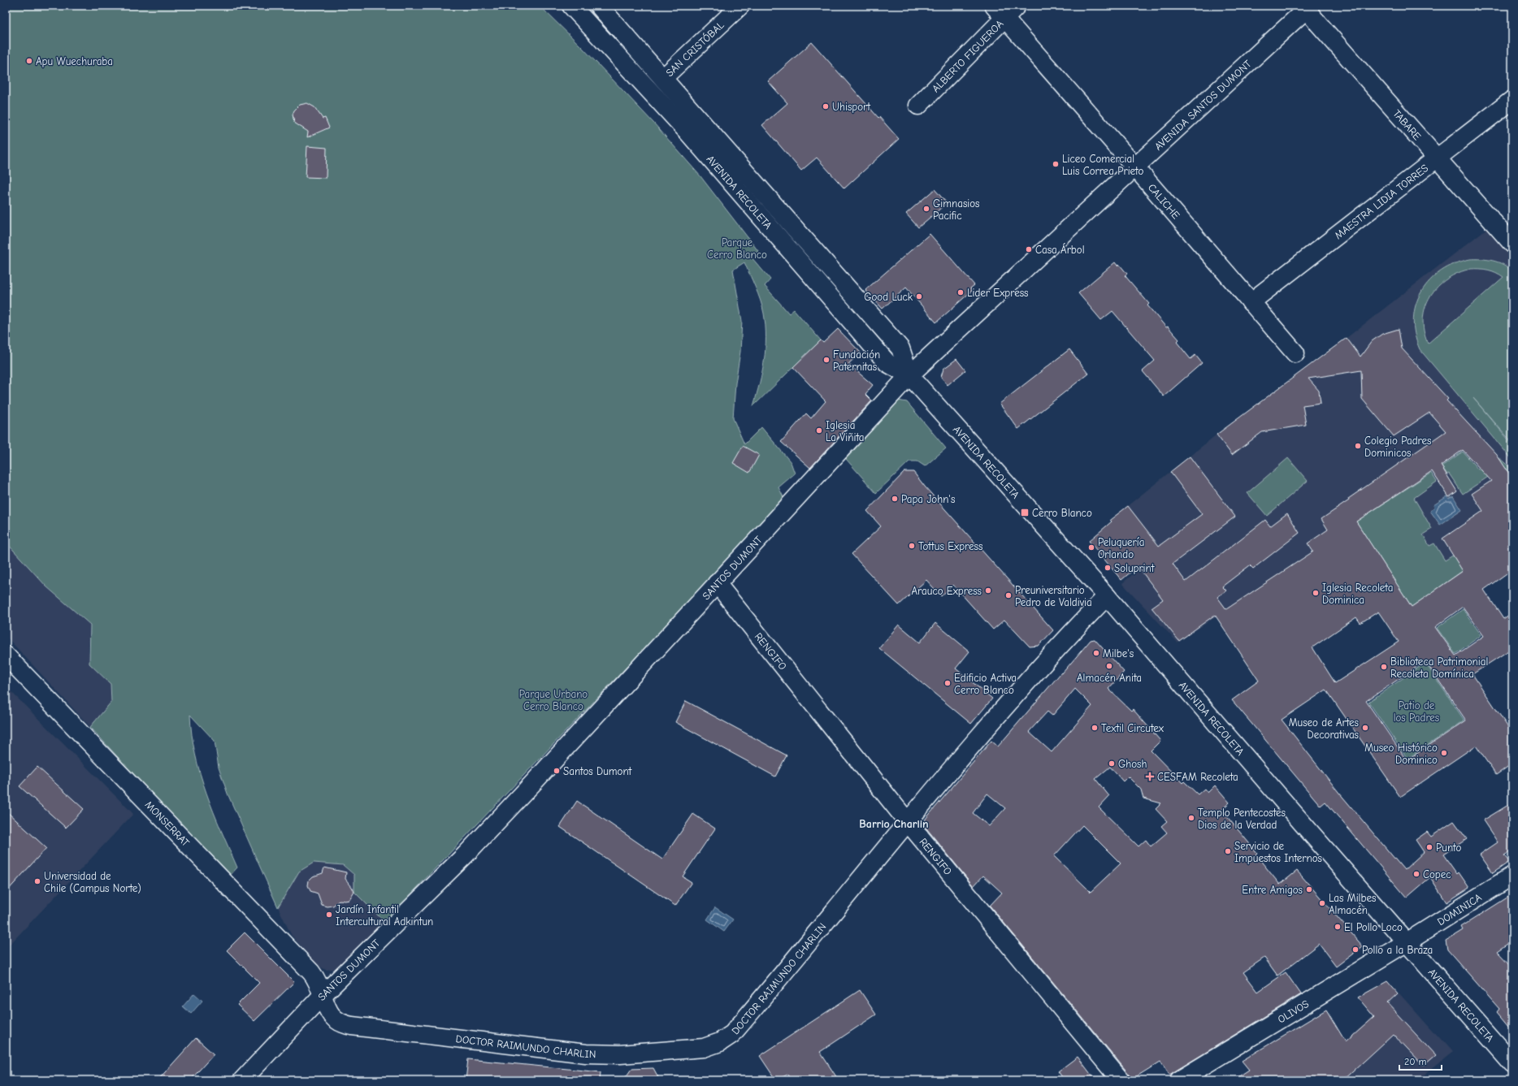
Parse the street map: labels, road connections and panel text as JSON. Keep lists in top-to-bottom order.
{
  "streets": {
    "street": [
      "SAN CRISTÓBAL",
      "ALBERTO FIGUEROA",
      "AVENIDA SANTOS DUMONT",
      "TABARE",
      "AVENIDA RECOLETA",
      "CALICHE",
      "MAESTRA LIDIA TORRES",
      "SANTOS DUMONT",
      "RENGIFO",
      "MONSERRAT",
      "DOMINICA",
      "DOCTOR RAIMUNDO CHARLIN",
      "OLIVOS"
    ]
  },
  "crossings": [
    ["SAN CRISTÓBAL", "AVENIDA RECOLETA"],
    ["ALBERTO FIGUEROA", "CALICHE"],
    ["AVENIDA SANTOS DUMONT", "TABARE"],
    ["AVENIDA SANTOS DUMONT", "AVENIDA RECOLETA"],
    ["AVENIDA SANTOS DUMONT", "CALICHE"],
    ["AVENIDA SANTOS DUMONT", "SANTOS DUMONT"],
    ["TABARE", "MAESTRA LIDIA TORRES"],
    ["AVENIDA RECOLETA", "SANTOS DUMONT"],
    ["AVENIDA RECOLETA", "DOMINICA"],
    ["AVENIDA RECOLETA", "DOCTOR RAIMUNDO CHARLIN"],
    ["AVENIDA RECOLETA", "OLIVOS"],
    ["CALICHE", "MAESTRA LIDIA TORRES"],
    ["SANTOS DUMONT", "RENGIFO"],
    ["SANTOS DUMONT", "MONSERRAT"],
    ["SANTOS DUMONT", "DOCTOR RAIMUNDO CHARLIN"],
    ["RENGIFO", "DOCTOR RAIMUNDO CHARLIN"],
    ["MONSERRAT", "DOCTOR RAIMUNDO CHARLIN"],
    ["DOMINICA", "OLIVOS"]
  ],
  "districts": ["Barrio Charlin"],
  "parks": ["Parque Cerro Blanco", "Parque Urbano Cerro Blanco", "Patio de los Padres"],
  "places": {
    "other": [
      "Apu Wuechuraba",
      "Uhisport",
      "Liceo Comercial Luis Correa Prieto",
      "Gimnasios Pacific",
      "Casa Árbol",
      "Lider Express",
      "Good Luck",
      "Fundación Paternitas",
      "Iglesia La Viñita",
      "Colegio Padres Dominicos",
      "Papa John's",
      "Tottus Express",
      "Peluquería Orlando",
      "Soluprint",
      "Arauco Express",
      "Iglesia Recoleta Dominica",
      "Preuniversitario Pedro de Valdivia",
      "Milbe's",
      "Almacén Anita",
      "Biblioteca Patrimonial Recoleta Domínica",
      "Edificio Activa Cerro Blanco",
      "Textil Circutex",
      "Museo de Artes Decorativas",
      "Museo Histórico Dominico",
      "Ghosh",
      "Santos Dumont",
      "Templo Pentecostes Dios de la Verdad",
      "Punto",
      "Servicio de Impuestos Internos",
      "Copec",
      "Universidad de Chile (Campus Norte)",
      "Entre Amigos",
      "Las Milbes Almacén",
      "Jardín Infantil Intercultural Adkintun",
      "El Pollo Loco",
      "Pollo a la Braza"
    ],
    "transit": ["Cerro Blanco"],
    "health": ["CESFAM Recoleta"]
  },
  "scale_bar": "20 m"
}
